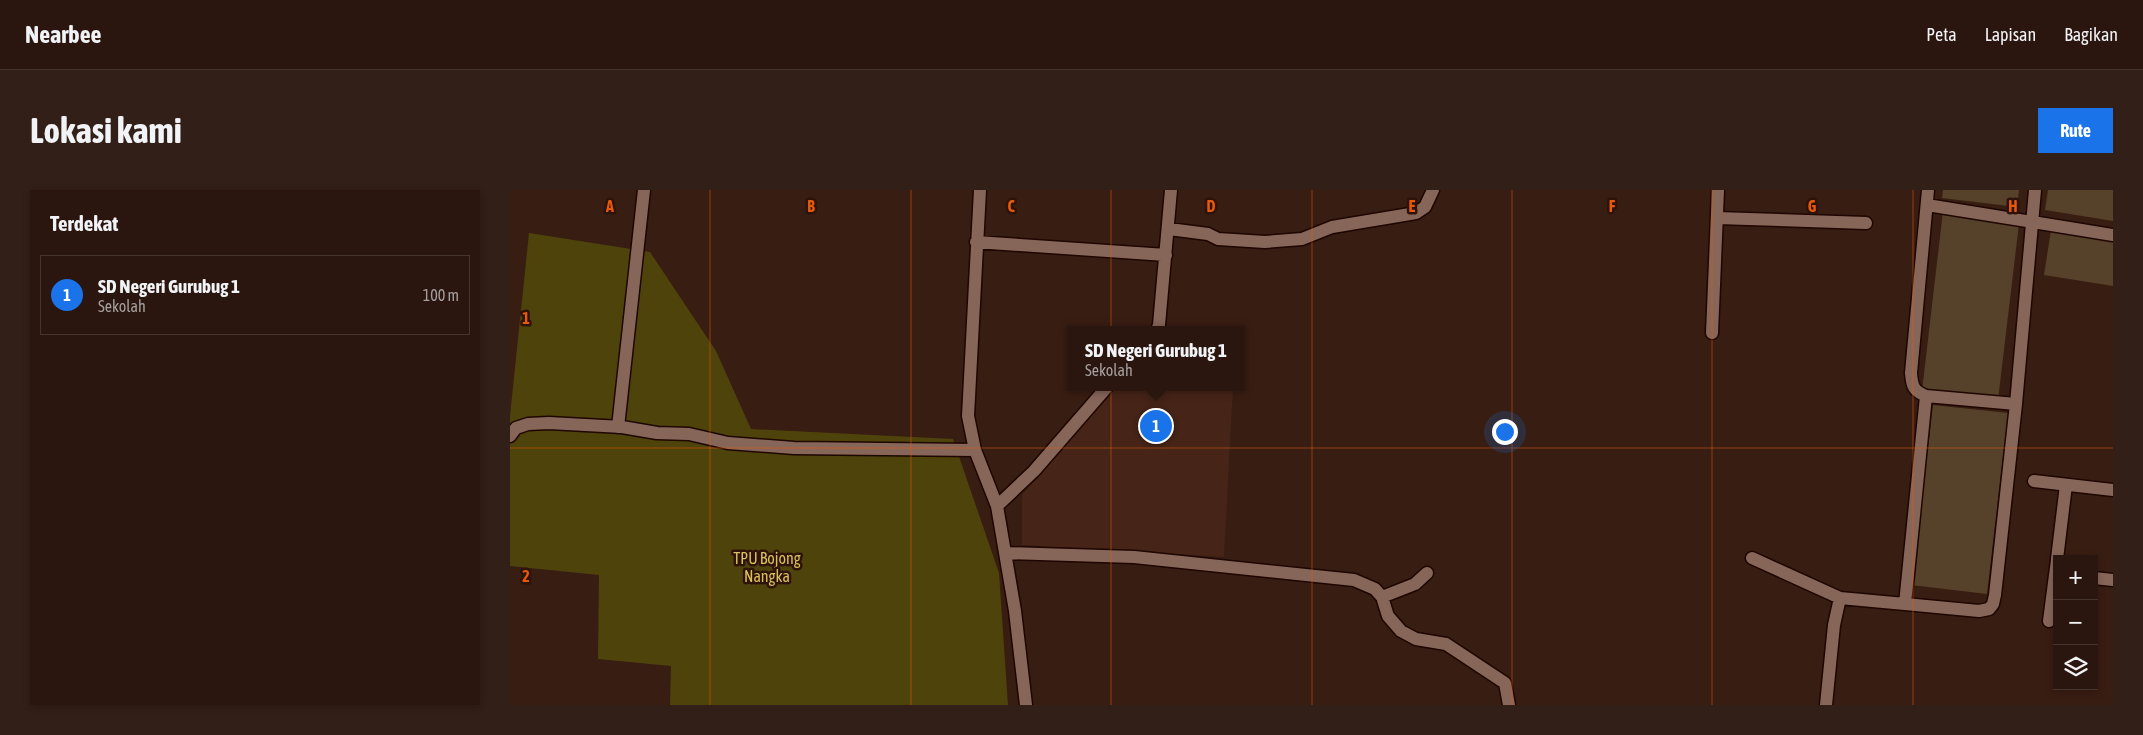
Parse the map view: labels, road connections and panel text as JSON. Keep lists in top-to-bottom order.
{
  "parks": ["TPU Bojong Nangka"],
  "page": {
    "header": "Nearbee",
    "nav": ["Peta", "Lapisan", "Bagikan"],
    "buttons": "Rute",
    "title": "Lokasi kami",
    "heading": "Terdekat",
    "list": [
      {
        "mark": "1",
        "name": "SD Negeri Gurubug 1",
        "note": "Sekolah",
        "value": "100 m"
      }
    ],
    "popup": ["SD Negeri Gurubug 1", "Sekolah"],
    "pins": "1",
    "map_buttons": ["+", "−"]
  },
  "grid": {
    "columns": [
      "A",
      "B",
      "C",
      "D",
      "E",
      "F",
      "G",
      "H"
    ],
    "rows": ["1", "2"]
  }
}
